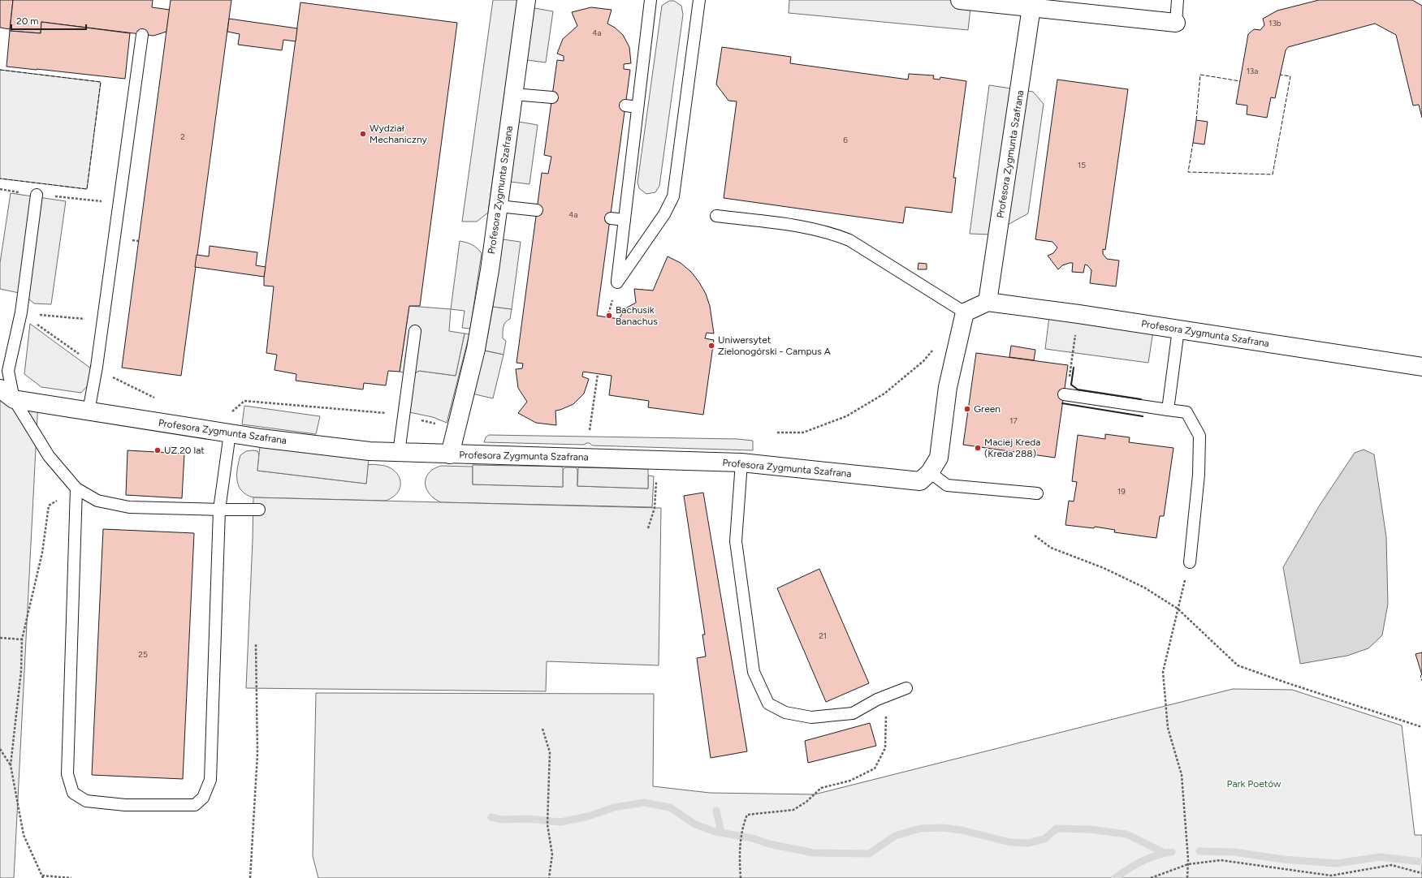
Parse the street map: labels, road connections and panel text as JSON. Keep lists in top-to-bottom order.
{
  "streets": {
    "street": ["Profesora Zygmunta Szafrana"]
  },
  "parks": ["Park Poetów"],
  "places": [
    "Wydział Mechaniczny",
    "Bachusik Banachus",
    "Uniwersytet Zielonogórski - Campus A",
    "Green",
    "Maciej Kreda (Kreda 288)",
    "UZ 20 lat"
  ],
  "house_numbers": [
    "13b",
    "4a",
    "13a",
    "2",
    "6",
    "15",
    "4a",
    "17",
    "19",
    "21",
    "25"
  ],
  "scale_bar": "20 m"
}
